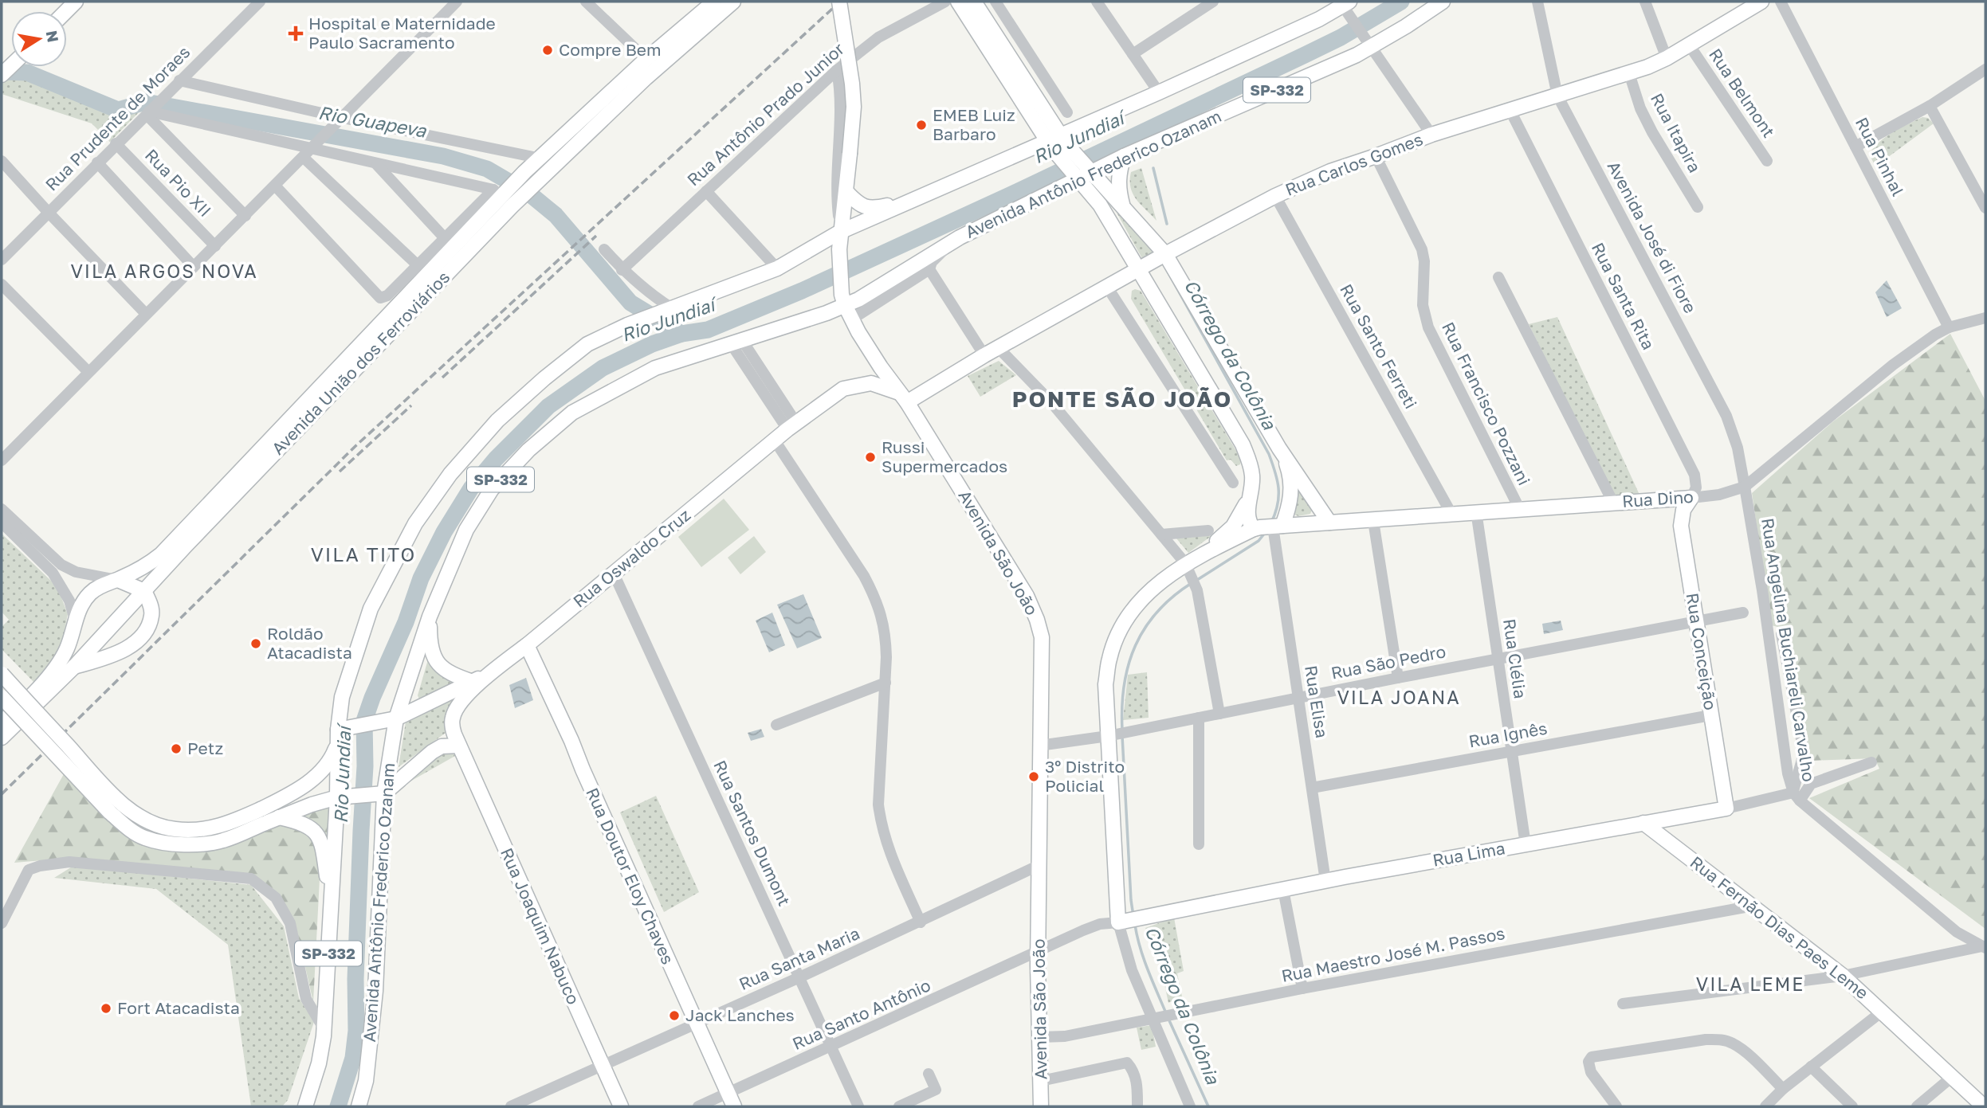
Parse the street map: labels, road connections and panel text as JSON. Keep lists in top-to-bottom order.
{
  "streets": {
    "main road": [
      "SP-332",
      "Rua Carlos Gomes",
      "Avenida Antônio Frederico Ozanam",
      "Avenida União dos Ferroviários",
      "Rua Dino",
      "Avenida São João",
      "Rua Oswaldo Cruz",
      "Rua Conceição",
      "Rua Lima",
      "Rua Doutor Eloy Chaves",
      "Rua Joaquim Nabuco",
      "Rua Fernão Dias Paes Leme"
    ],
    "street": [
      "Rua Belmont",
      "Rua Antônio Prado Junior",
      "Rua Prudente de Moraes",
      "Rua Itapira",
      "Rua Pinhal",
      "Rua Pio XII",
      "Avenida José di Fiore",
      "Rua Santa Rita",
      "Rua Santo Ferreti",
      "Rua Francisco Pozzani",
      "Rua Angelina Buchiareli Carvalho",
      "Rua Clélia",
      "Rua São Pedro",
      "Rua Elisa",
      "Rua Ignês",
      "Rua Santos Dumont",
      "Rua Maestro José M. Passos",
      "Rua Santa Maria",
      "Rua Santo Antônio"
    ]
  },
  "crossings": [
    ["SP-332", "Avenida São João"],
    ["Rua Belmont", "Rua Carlos Gomes"],
    ["Rua Antônio Prado Junior", "Avenida São João"],
    ["Rua Prudente de Moraes", "Rua Pio XII"],
    ["Rua Itapira", "Rua Carlos Gomes"],
    ["Rua Pinhal", "Rua Dino"],
    ["Rua Carlos Gomes", "Avenida José di Fiore"],
    ["Rua Carlos Gomes", "Rua Santa Rita"],
    ["Rua Carlos Gomes", "Rua Santo Ferreti"],
    ["Rua Carlos Gomes", "Rua Francisco Pozzani"],
    ["Rua Carlos Gomes", "Avenida São João"],
    ["Rua Carlos Gomes", "Rua Oswaldo Cruz"],
    ["Avenida Antônio Frederico Ozanam", "Avenida São João"],
    ["Avenida José di Fiore", "Rua Dino"],
    ["Avenida José di Fiore", "Rua Angelina Buchiareli Carvalho"],
    ["Rua Santa Rita", "Rua Dino"],
    ["Rua Santa Rita", "Rua Conceição"],
    ["Rua Santo Ferreti", "Rua Dino"],
    ["Rua Francisco Pozzani", "Rua Dino"],
    ["Rua Dino", "Rua Angelina Buchiareli Carvalho"],
    ["Rua Dino", "Rua Conceição"],
    ["Rua Dino", "Rua Clélia"],
    ["Rua Dino", "Rua Elisa"],
    ["Avenida São João", "Rua Oswaldo Cruz"],
    ["Avenida São João", "Rua São Pedro"],
    ["Avenida São João", "Rua Maestro José M. Passos"],
    ["Avenida São João", "Rua Santa Maria"],
    ["Avenida São João", "Rua Santo Antônio"],
    ["Rua Oswaldo Cruz", "Rua Santos Dumont"],
    ["Rua Oswaldo Cruz", "Rua Doutor Eloy Chaves"],
    ["Rua Oswaldo Cruz", "Rua Joaquim Nabuco"],
    ["Rua Angelina Buchiareli Carvalho", "Rua Lima"],
    ["Rua Conceição", "Rua São Pedro"],
    ["Rua Conceição", "Rua Ignês"],
    ["Rua Conceição", "Rua Lima"],
    ["Rua Clélia", "Rua São Pedro"],
    ["Rua Clélia", "Rua Ignês"],
    ["Rua Clélia", "Rua Lima"],
    ["Rua São Pedro", "Rua Elisa"],
    ["Rua Elisa", "Rua Ignês"],
    ["Rua Elisa", "Rua Lima"],
    ["Rua Santos Dumont", "Rua Santa Maria"],
    ["Rua Santos Dumont", "Rua Santo Antônio"],
    ["Rua Lima", "Rua Fernão Dias Paes Leme"],
    ["Rua Doutor Eloy Chaves", "Rua Santa Maria"],
    ["Rua Doutor Eloy Chaves", "Rua Santo Antônio"],
    ["Rua Joaquim Nabuco", "Rua Santa Maria"],
    ["Rua Fernão Dias Paes Leme", "Rua Maestro José M. Passos"]
  ],
  "districts": [
    "VILA ARGOS NOVA",
    "PONTE SÃO JOÃO",
    "VILA TITO",
    "VILA JOANA",
    "VILA LEME"
  ],
  "water": ["Rio Guapeva", "Rio Jundiaí", "Córrego da Colônia"],
  "places": {
    "health": ["Hospital e Maternidade Paulo Sacramento"],
    "other": [
      "Compre Bem",
      "EMEB Luiz Barbaro",
      "Russi Supermercados",
      "Roldão Atacadista",
      "Petz",
      "3º Distrito Policial",
      "Fort Atacadista",
      "Jack Lanches"
    ]
  },
  "north": "right"
}
